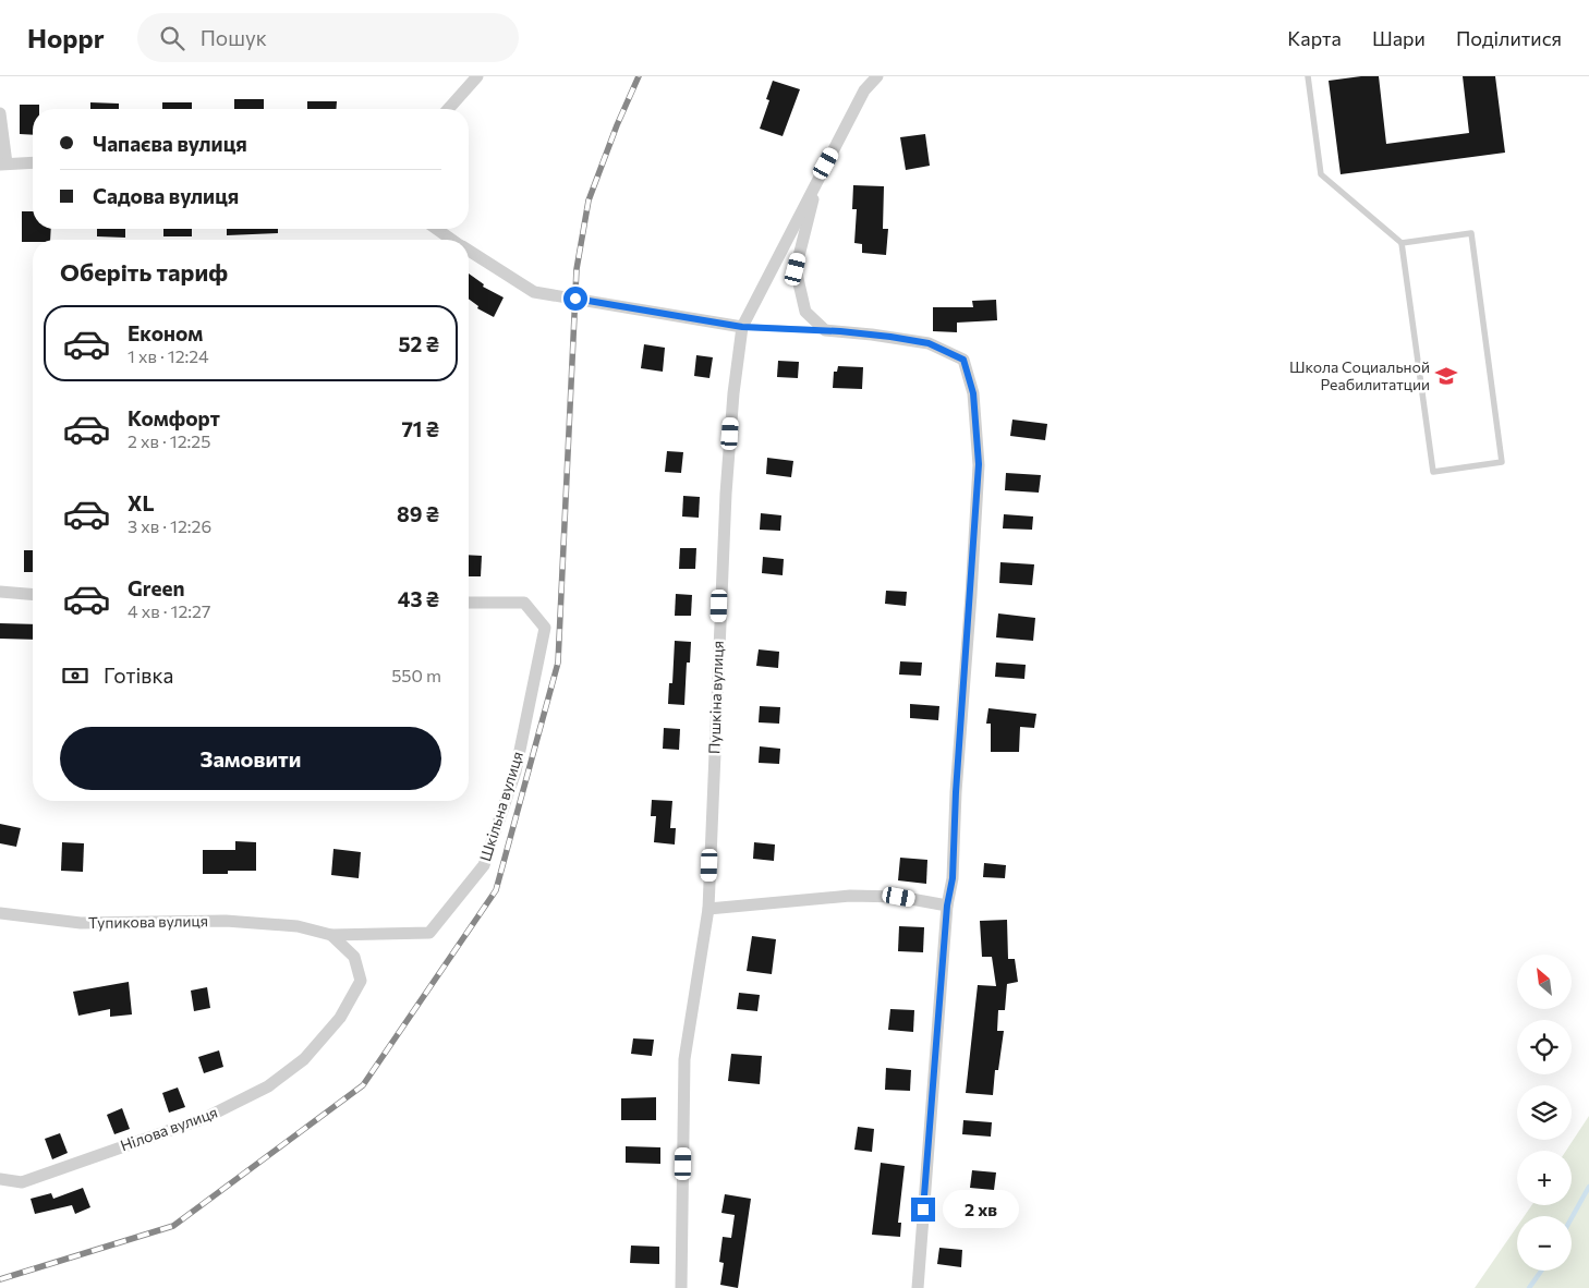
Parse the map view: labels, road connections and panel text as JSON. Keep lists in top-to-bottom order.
{
  "streets": {
    "street": [
      "Пушкіна вулиця",
      "Шкільна вулиця",
      "Тупикова вулиця",
      "Нілова вулиця"
    ]
  },
  "crossings": [
    ["Шкільна вулиця", "Нілова вулиця"],
    ["Тупикова вулиця", "Нілова вулиця"]
  ],
  "places": {
    "school or university": ["Школа Социальной Реабилитатции"]
  },
  "north": "top left",
  "page": {
    "header": "Hoppr",
    "search": "Пошук",
    "nav": ["Карта", "Шари", "Поділитися"],
    "banner": ["Чапаєва вулиця", "Садова вулиця"],
    "heading": "Оберіть тариф",
    "list": [
      {
        "name": "Економ",
        "note": "1 хв · 12:24",
        "value": "52 ₴"
      },
      {
        "name": "Комфорт",
        "note": "2 хв · 12:25",
        "value": "71 ₴"
      },
      {
        "name": "XL",
        "note": "3 хв · 12:26",
        "value": "89 ₴"
      },
      {
        "name": "Green",
        "note": "4 хв · 12:27",
        "value": "43 ₴"
      }
    ],
    "pay": ["Готівка", "550 m"],
    "buttons": "Замовити",
    "map_buttons": ["+", "−"],
    "bubble": "2 хв"
  }
}
